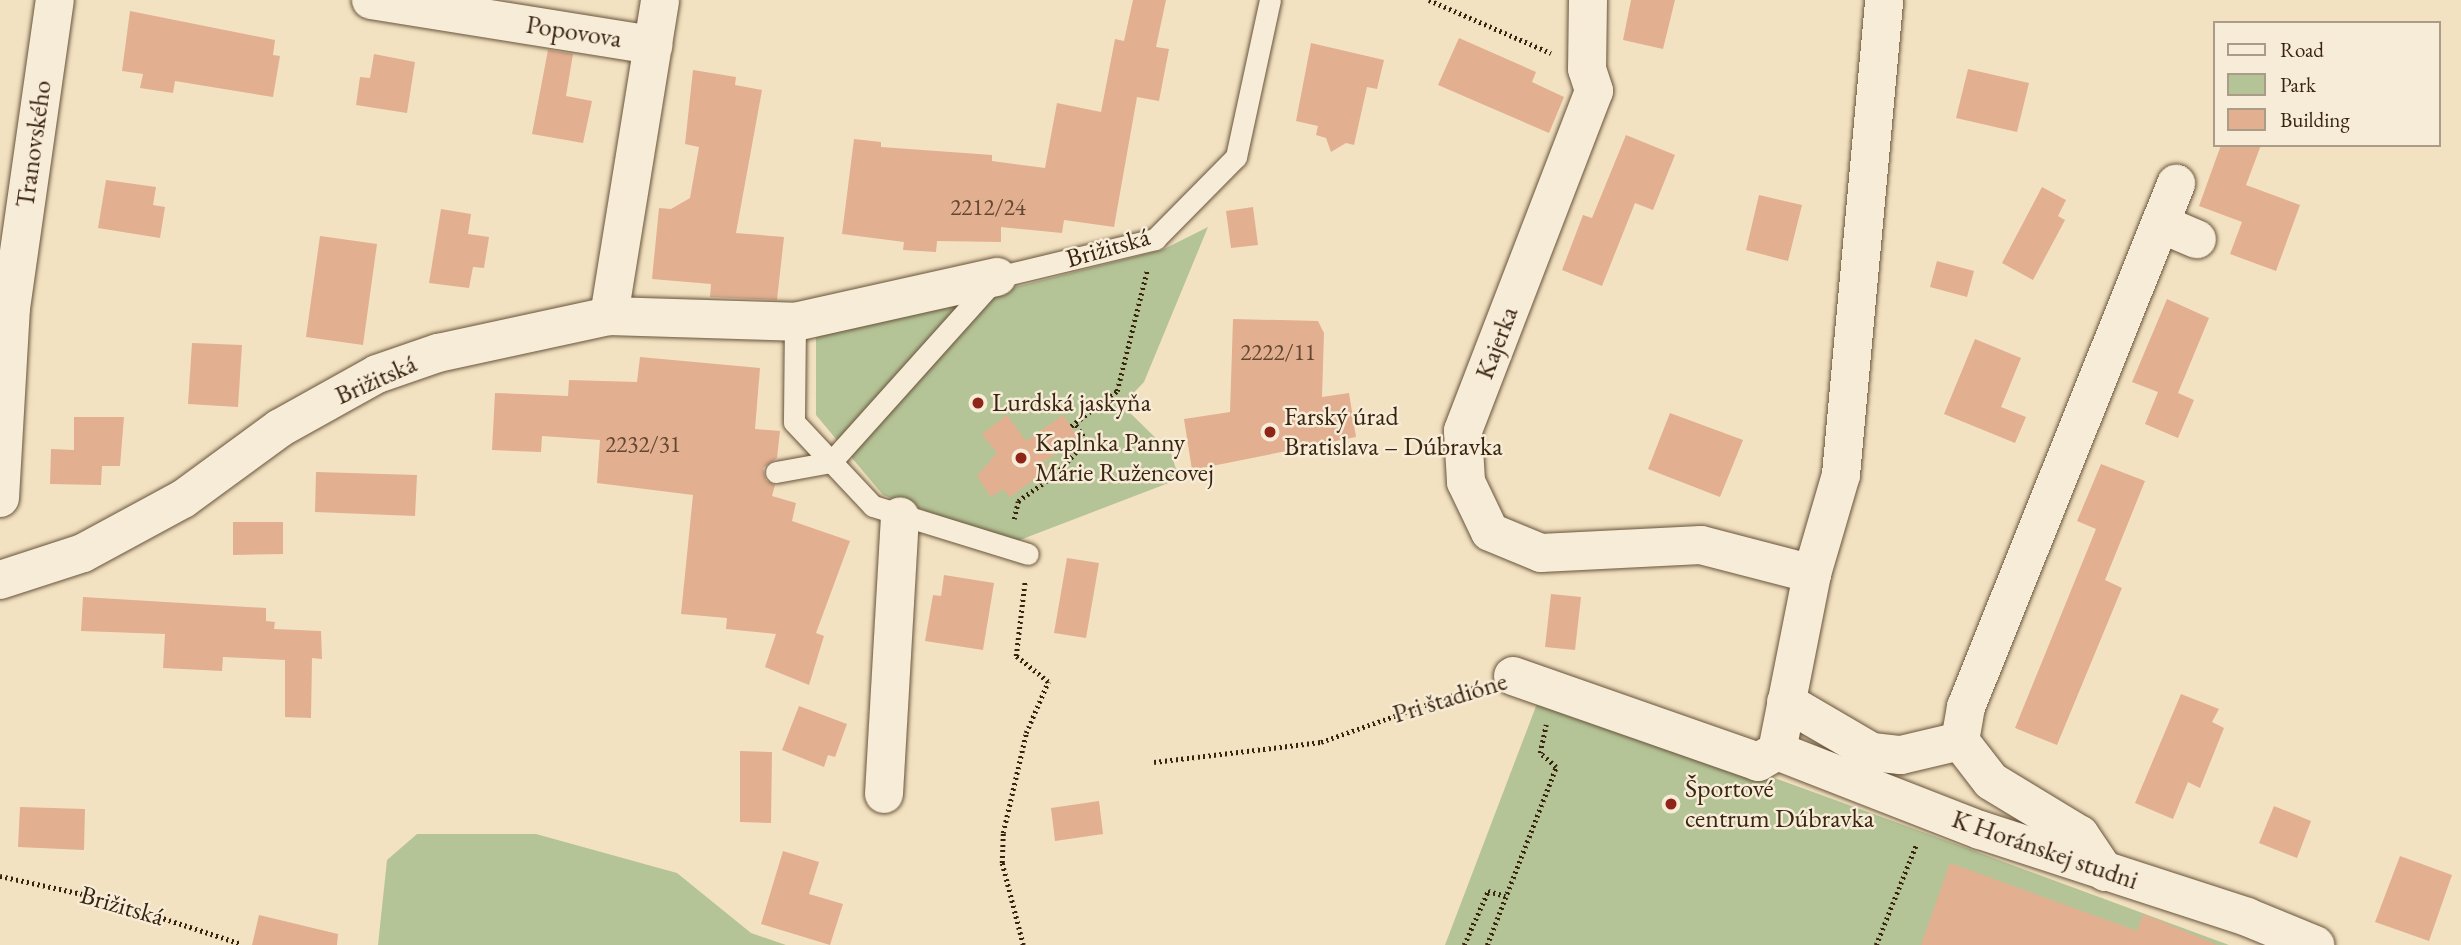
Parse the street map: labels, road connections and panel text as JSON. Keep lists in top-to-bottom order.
{
  "streets": {
    "street": [
      "Popovova",
      "Tranovského",
      "Brižitská",
      "Kajerka",
      "Pri štadióne",
      "K Horánskej studni"
    ]
  },
  "crossings": [
    ["Popovova", "Brižitská"],
    ["Pri štadióne", "K Horánskej studni"]
  ],
  "places": [
    "Lurdská jaskyňa",
    "Farský úrad Bratislava – Dúbravka",
    "Kaplnka Panny Márie Ružencovej",
    "Športové centrum Dúbravka"
  ],
  "house_numbers": ["2212/24", "2222/11", "2232/31"],
  "legend": ["Road", "Park", "Building"]
}
